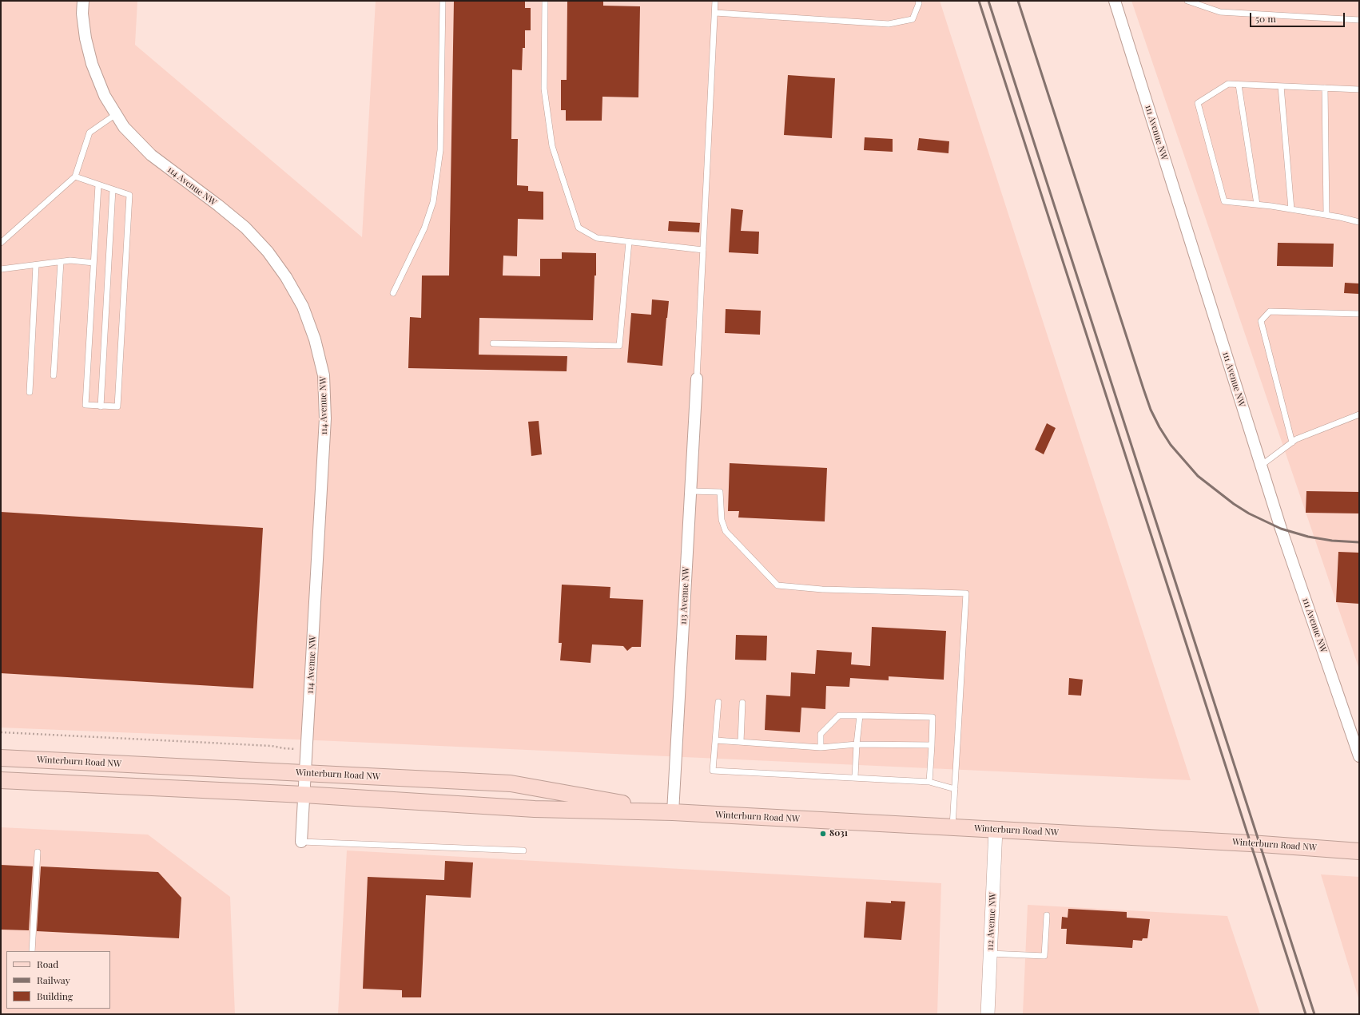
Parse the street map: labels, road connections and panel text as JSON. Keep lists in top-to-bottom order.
{
  "streets": {
    "main road": ["Winterburn Road NW"],
    "street": [
      "111 Avenue NW",
      "114 Avenue NW",
      "113 Avenue NW",
      "112 Avenue NW"
    ]
  },
  "crossings": [
    ["114 Avenue NW", "Winterburn Road NW"],
    ["113 Avenue NW", "Winterburn Road NW"],
    ["Winterburn Road NW", "112 Avenue NW"]
  ],
  "places": ["8031"],
  "legend": ["Road", "Railway", "Building"],
  "scale_bar": "50 m"
}
